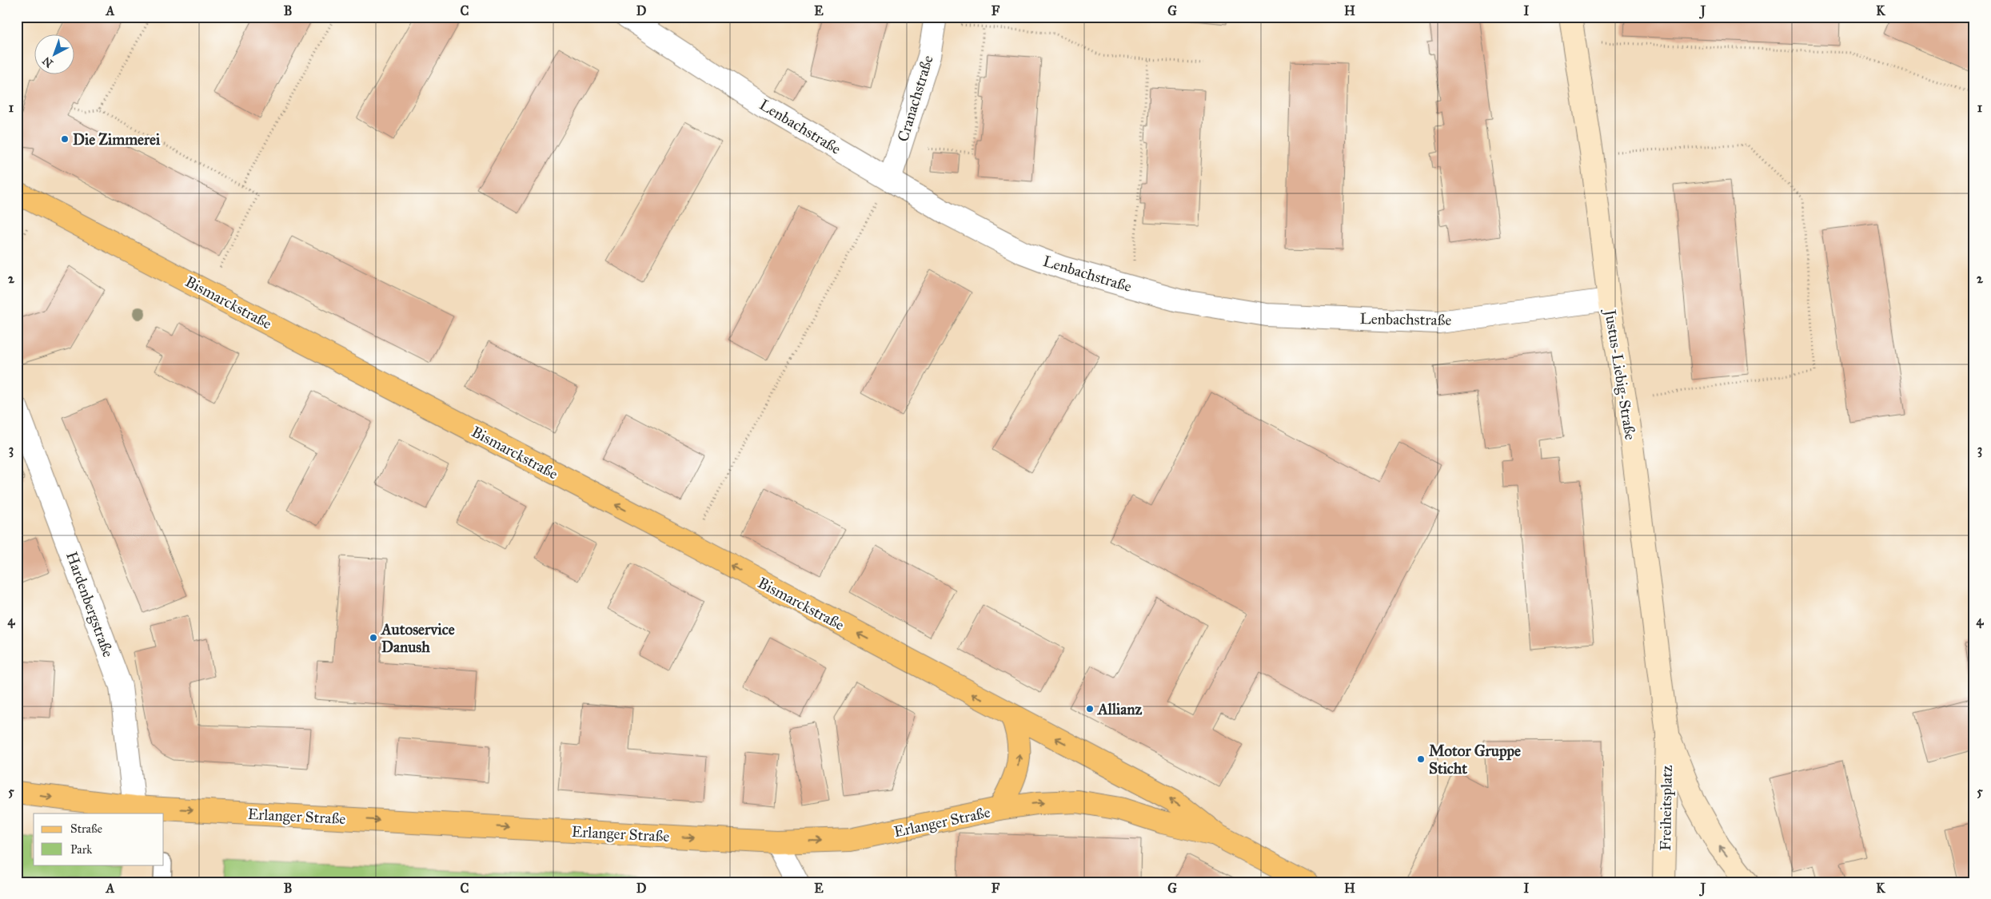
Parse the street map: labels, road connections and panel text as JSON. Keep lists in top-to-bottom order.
{
  "streets": {
    "main road": [
      "Bismarckstraße",
      "Justus-Liebig-Straße",
      "Freiheitsplatz",
      "Erlanger Straße"
    ],
    "street": ["Cranachstraße", "Lenbachstraße", "Hardenbergstraße"]
  },
  "crossings": [
    ["Cranachstraße", "Lenbachstraße"],
    ["Lenbachstraße", "Justus-Liebig-Straße"],
    ["Bismarckstraße", "Erlanger Straße"],
    ["Justus-Liebig-Straße", "Freiheitsplatz"],
    ["Hardenbergstraße", "Erlanger Straße"]
  ],
  "one_way": ["Bismarckstraße", "Erlanger Straße"],
  "places": [
    "Die Zimmerei",
    "Autoservice Danush",
    "Allianz",
    "Motor Gruppe Sticht"
  ],
  "legend": ["Straße", "Park"],
  "north": "bottom left",
  "grid": {
    "columns": [
      "A",
      "B",
      "C",
      "D",
      "E",
      "F",
      "G",
      "H",
      "I",
      "J",
      "K"
    ],
    "rows": [
      "1",
      "2",
      "3",
      "4",
      "5"
    ]
  }
}
